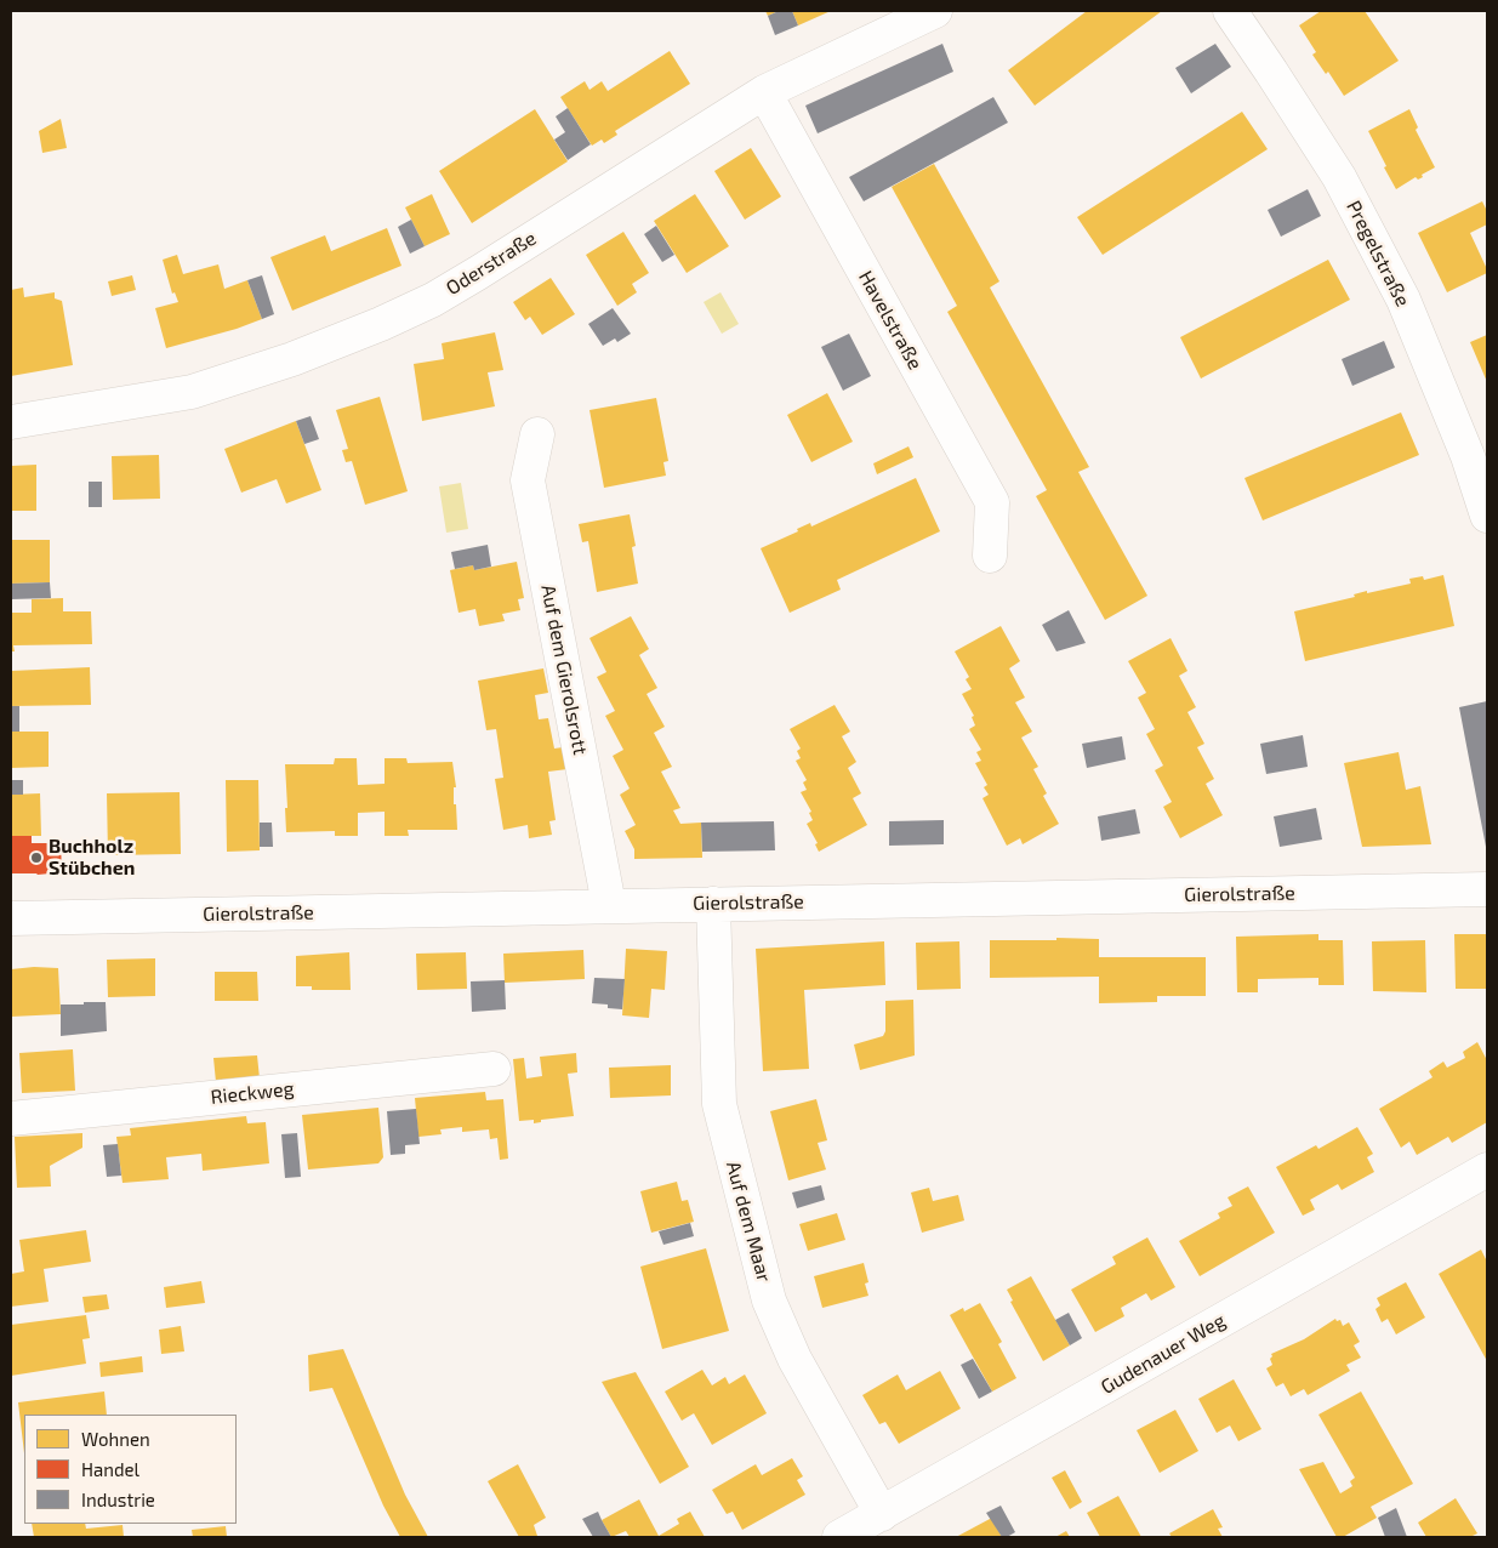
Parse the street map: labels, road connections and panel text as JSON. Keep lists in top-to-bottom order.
{
  "streets": {
    "street": [
      "Pregelstraße",
      "Oderstraße",
      "Havelstraße",
      "Auf dem Gierolsrott",
      "Gierolstraße",
      "Rieckweg",
      "Auf dem Maar",
      "Gudenauer Weg"
    ]
  },
  "crossings": [
    ["Oderstraße", "Havelstraße"],
    ["Auf dem Gierolsrott", "Gierolstraße"],
    ["Gierolstraße", "Auf dem Maar"],
    ["Auf dem Maar", "Gudenauer Weg"]
  ],
  "places": ["Buchholz Stübchen"],
  "legend": ["Wohnen", "Handel", "Industrie"]
}
